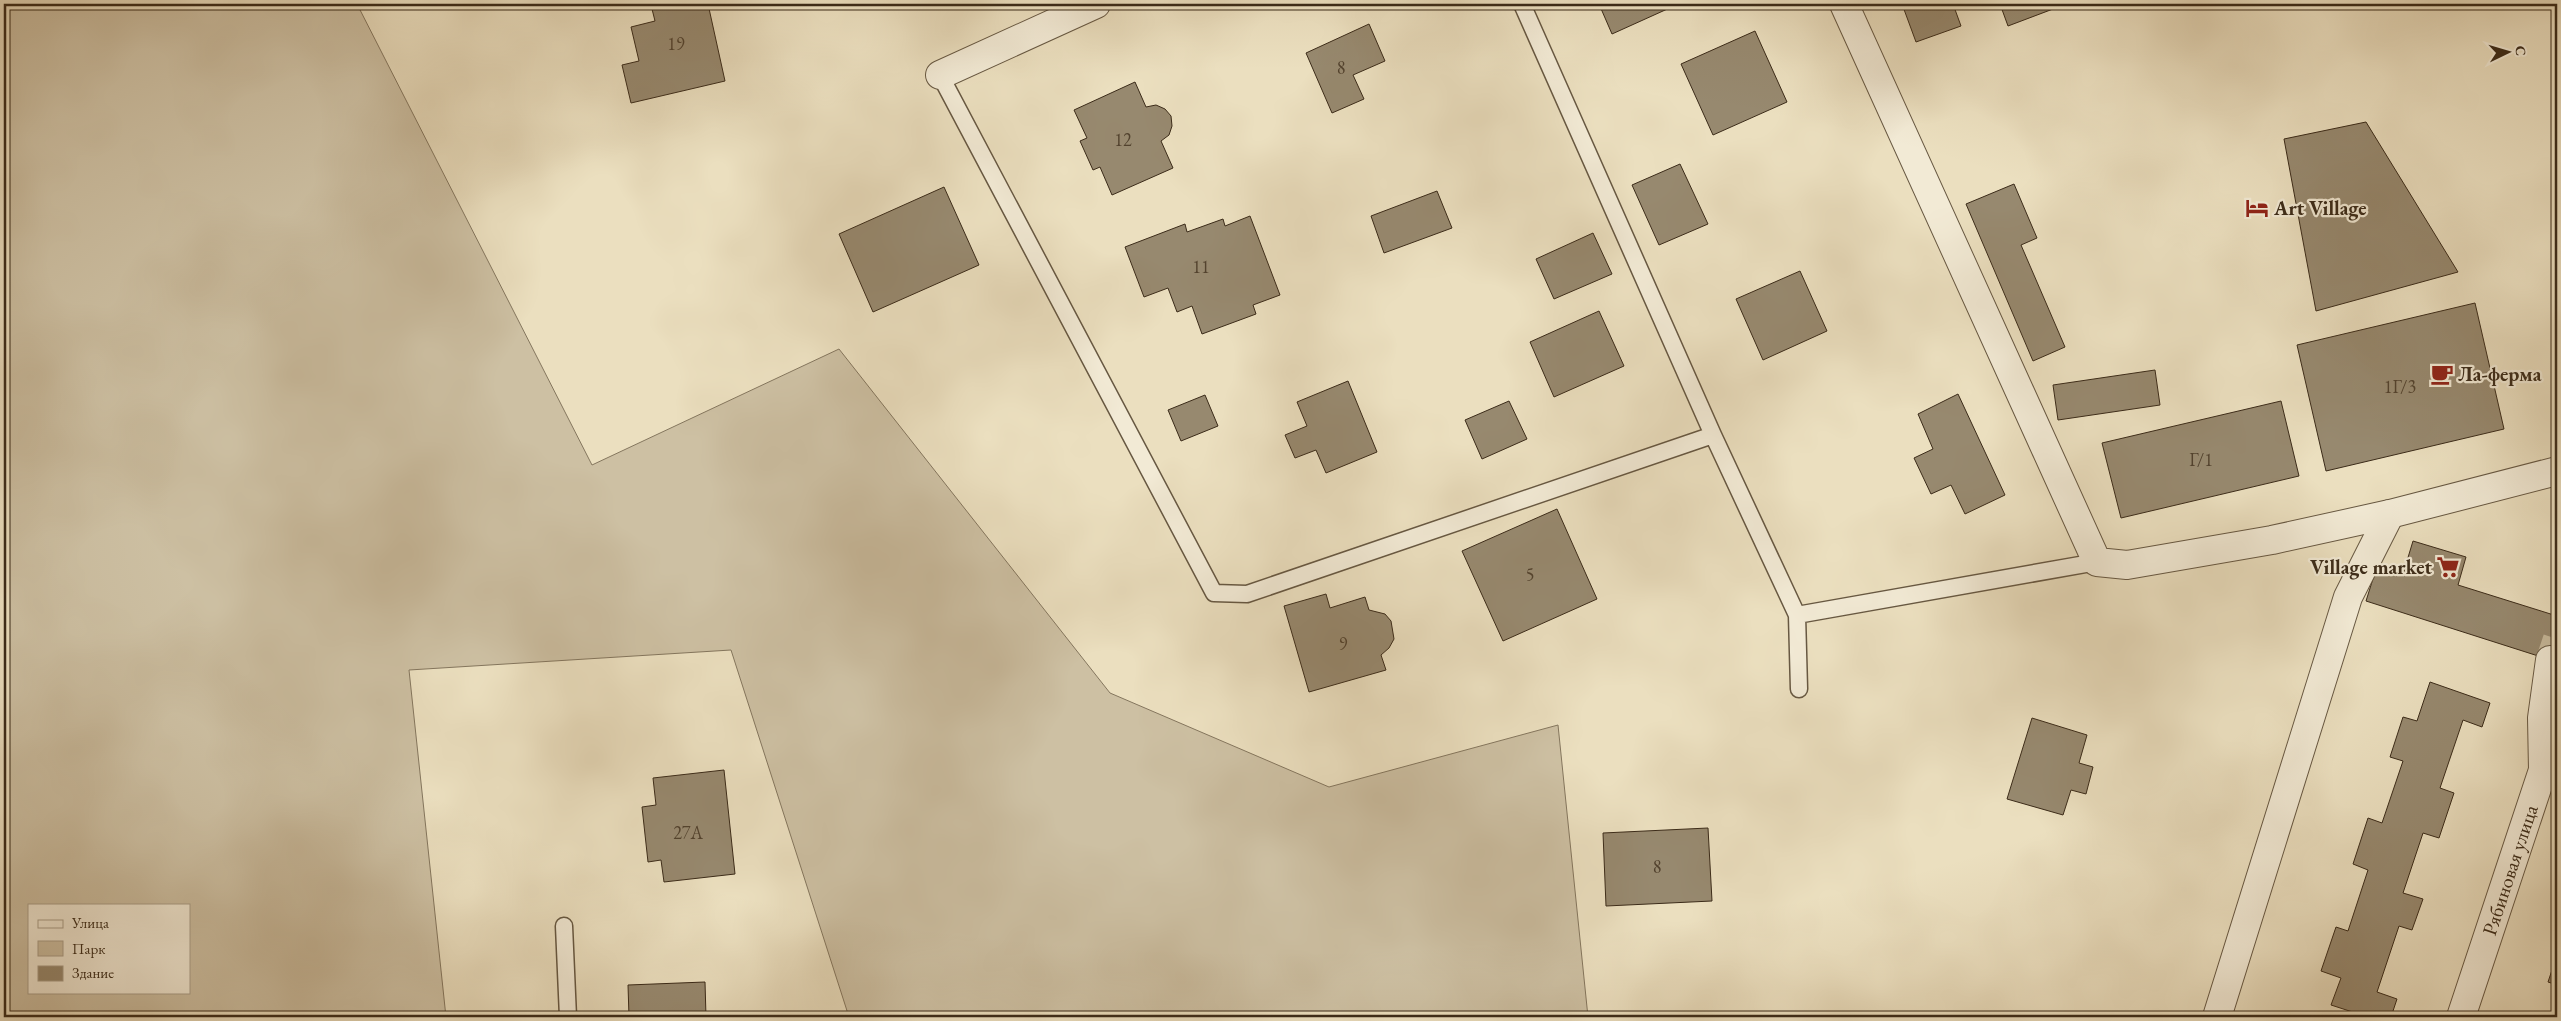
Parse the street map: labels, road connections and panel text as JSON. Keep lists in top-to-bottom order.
{
  "streets": {
    "street": ["Рябиновая улица"]
  },
  "places": {
    "hotel": ["Art Village"],
    "cafe": ["Ла-ферма"],
    "supermarket": ["Village market"]
  },
  "house_numbers": [
    "19",
    "8",
    "12",
    "11",
    "1Г/3",
    "Г/1",
    "5",
    "9",
    "27А",
    "8"
  ],
  "legend": ["Улица", "Парк", "Здание"],
  "north": "right"
}
